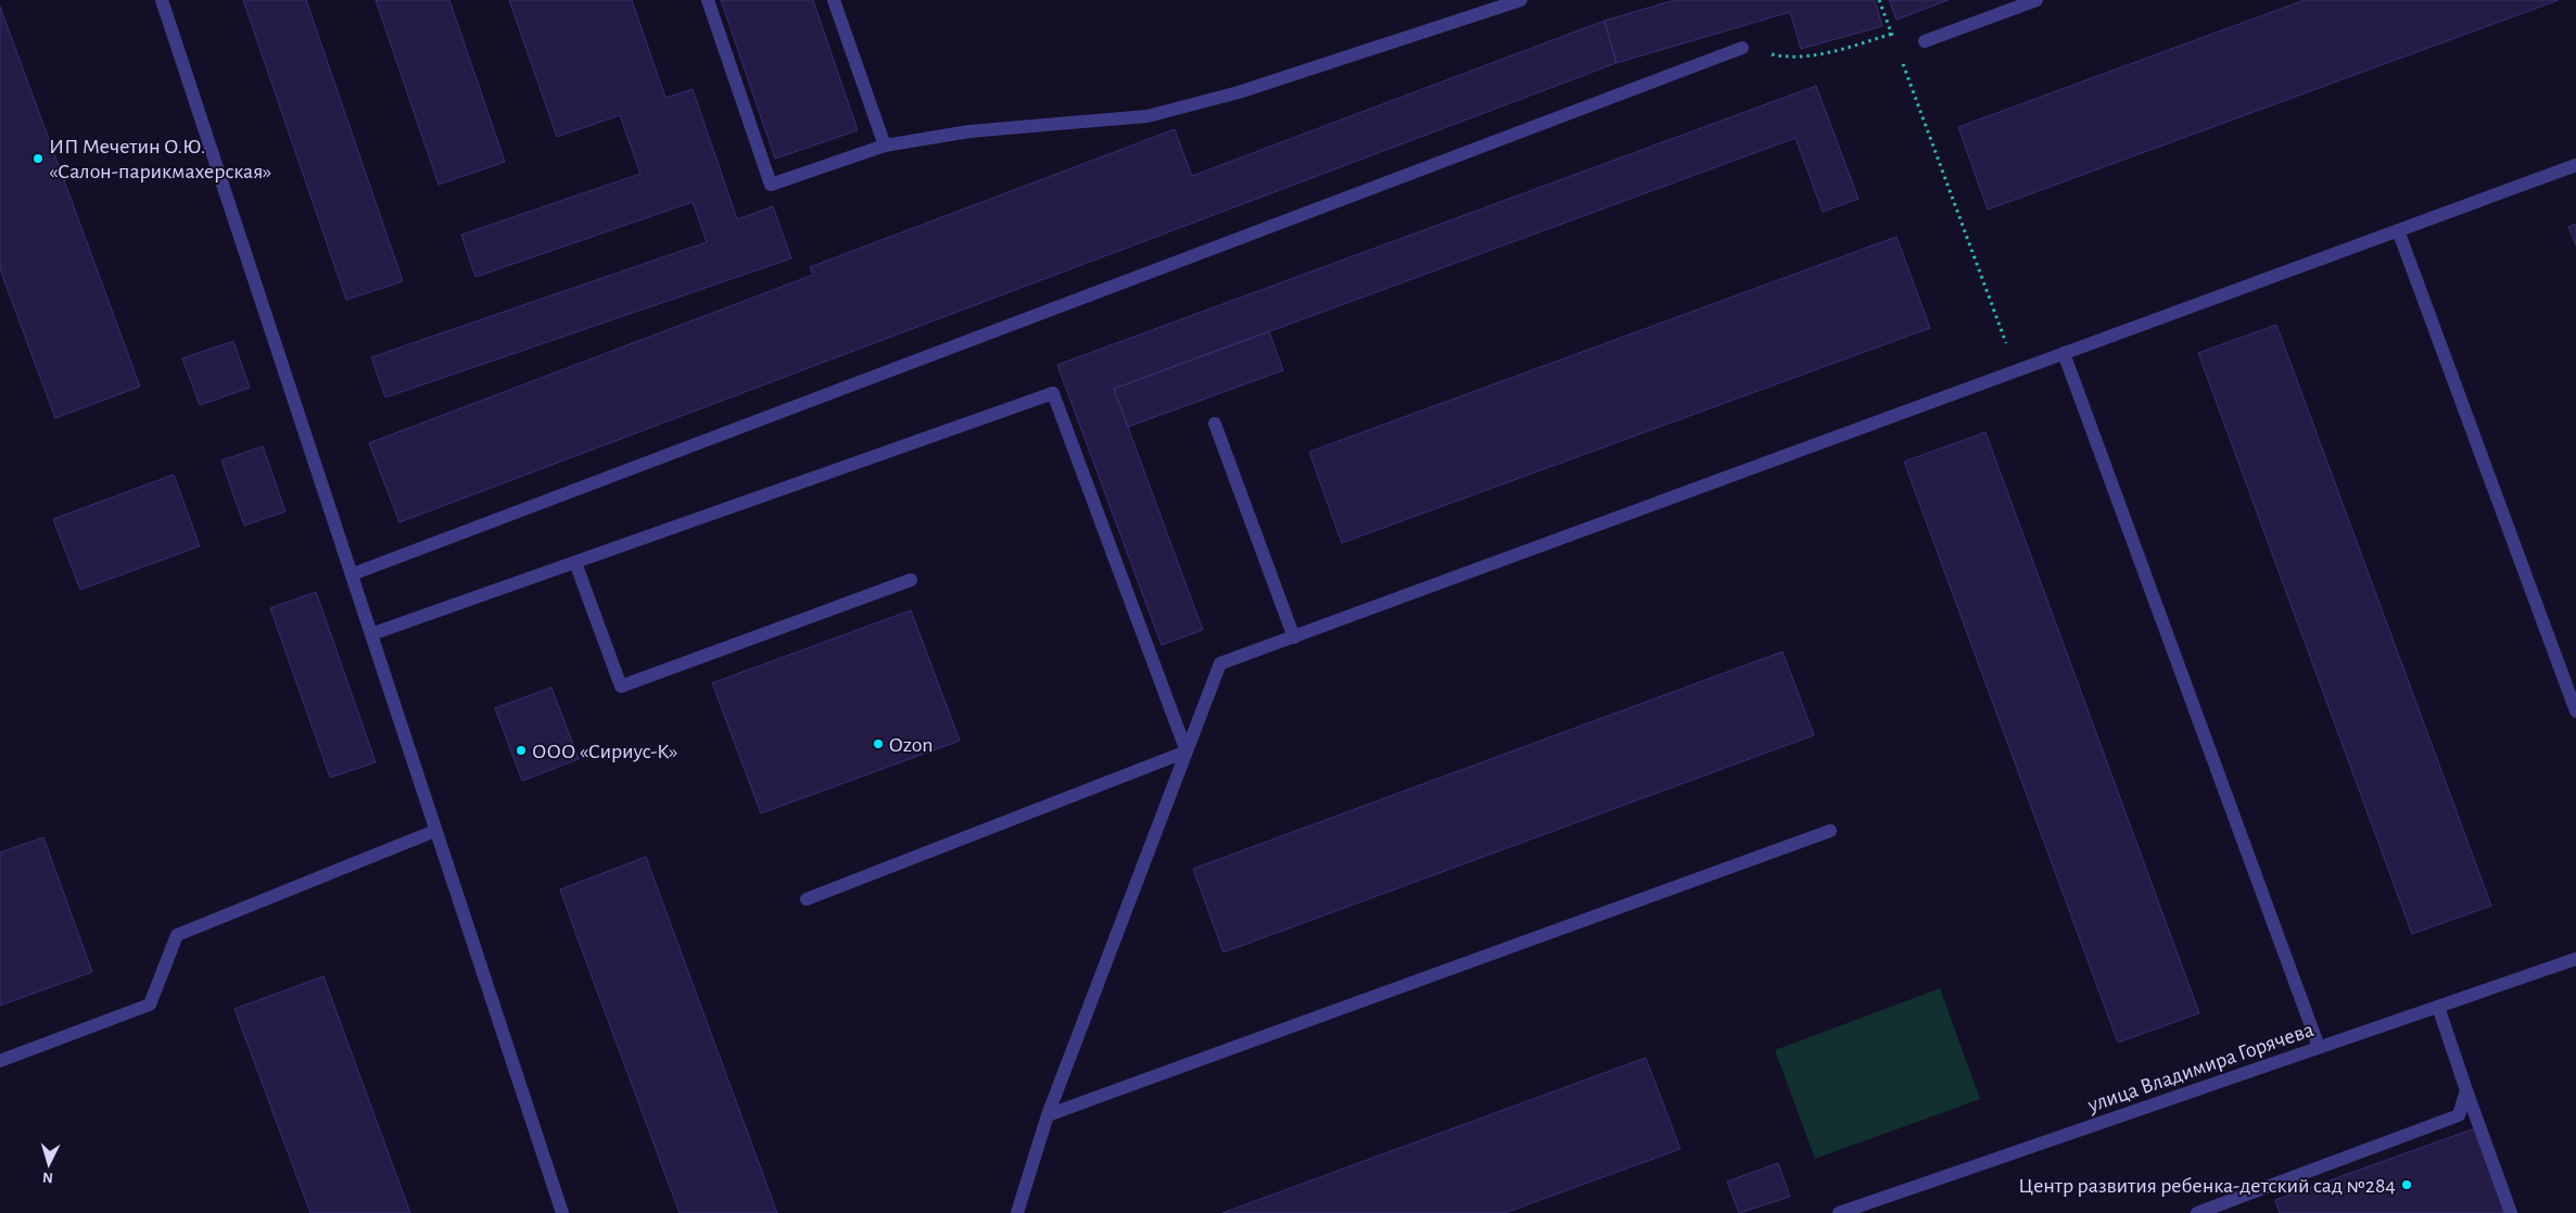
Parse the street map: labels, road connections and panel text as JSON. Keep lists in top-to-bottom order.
{
  "streets": {
    "street": ["улица Владимира Горячева"]
  },
  "places": [
    "ИП Мечетин О.Ю. «Салон-парикмахерская»",
    "Ozon",
    "ООО «Сириус-К»",
    "Центр развития ребенка-детский сад №284"
  ],
  "north": "bottom"
}
